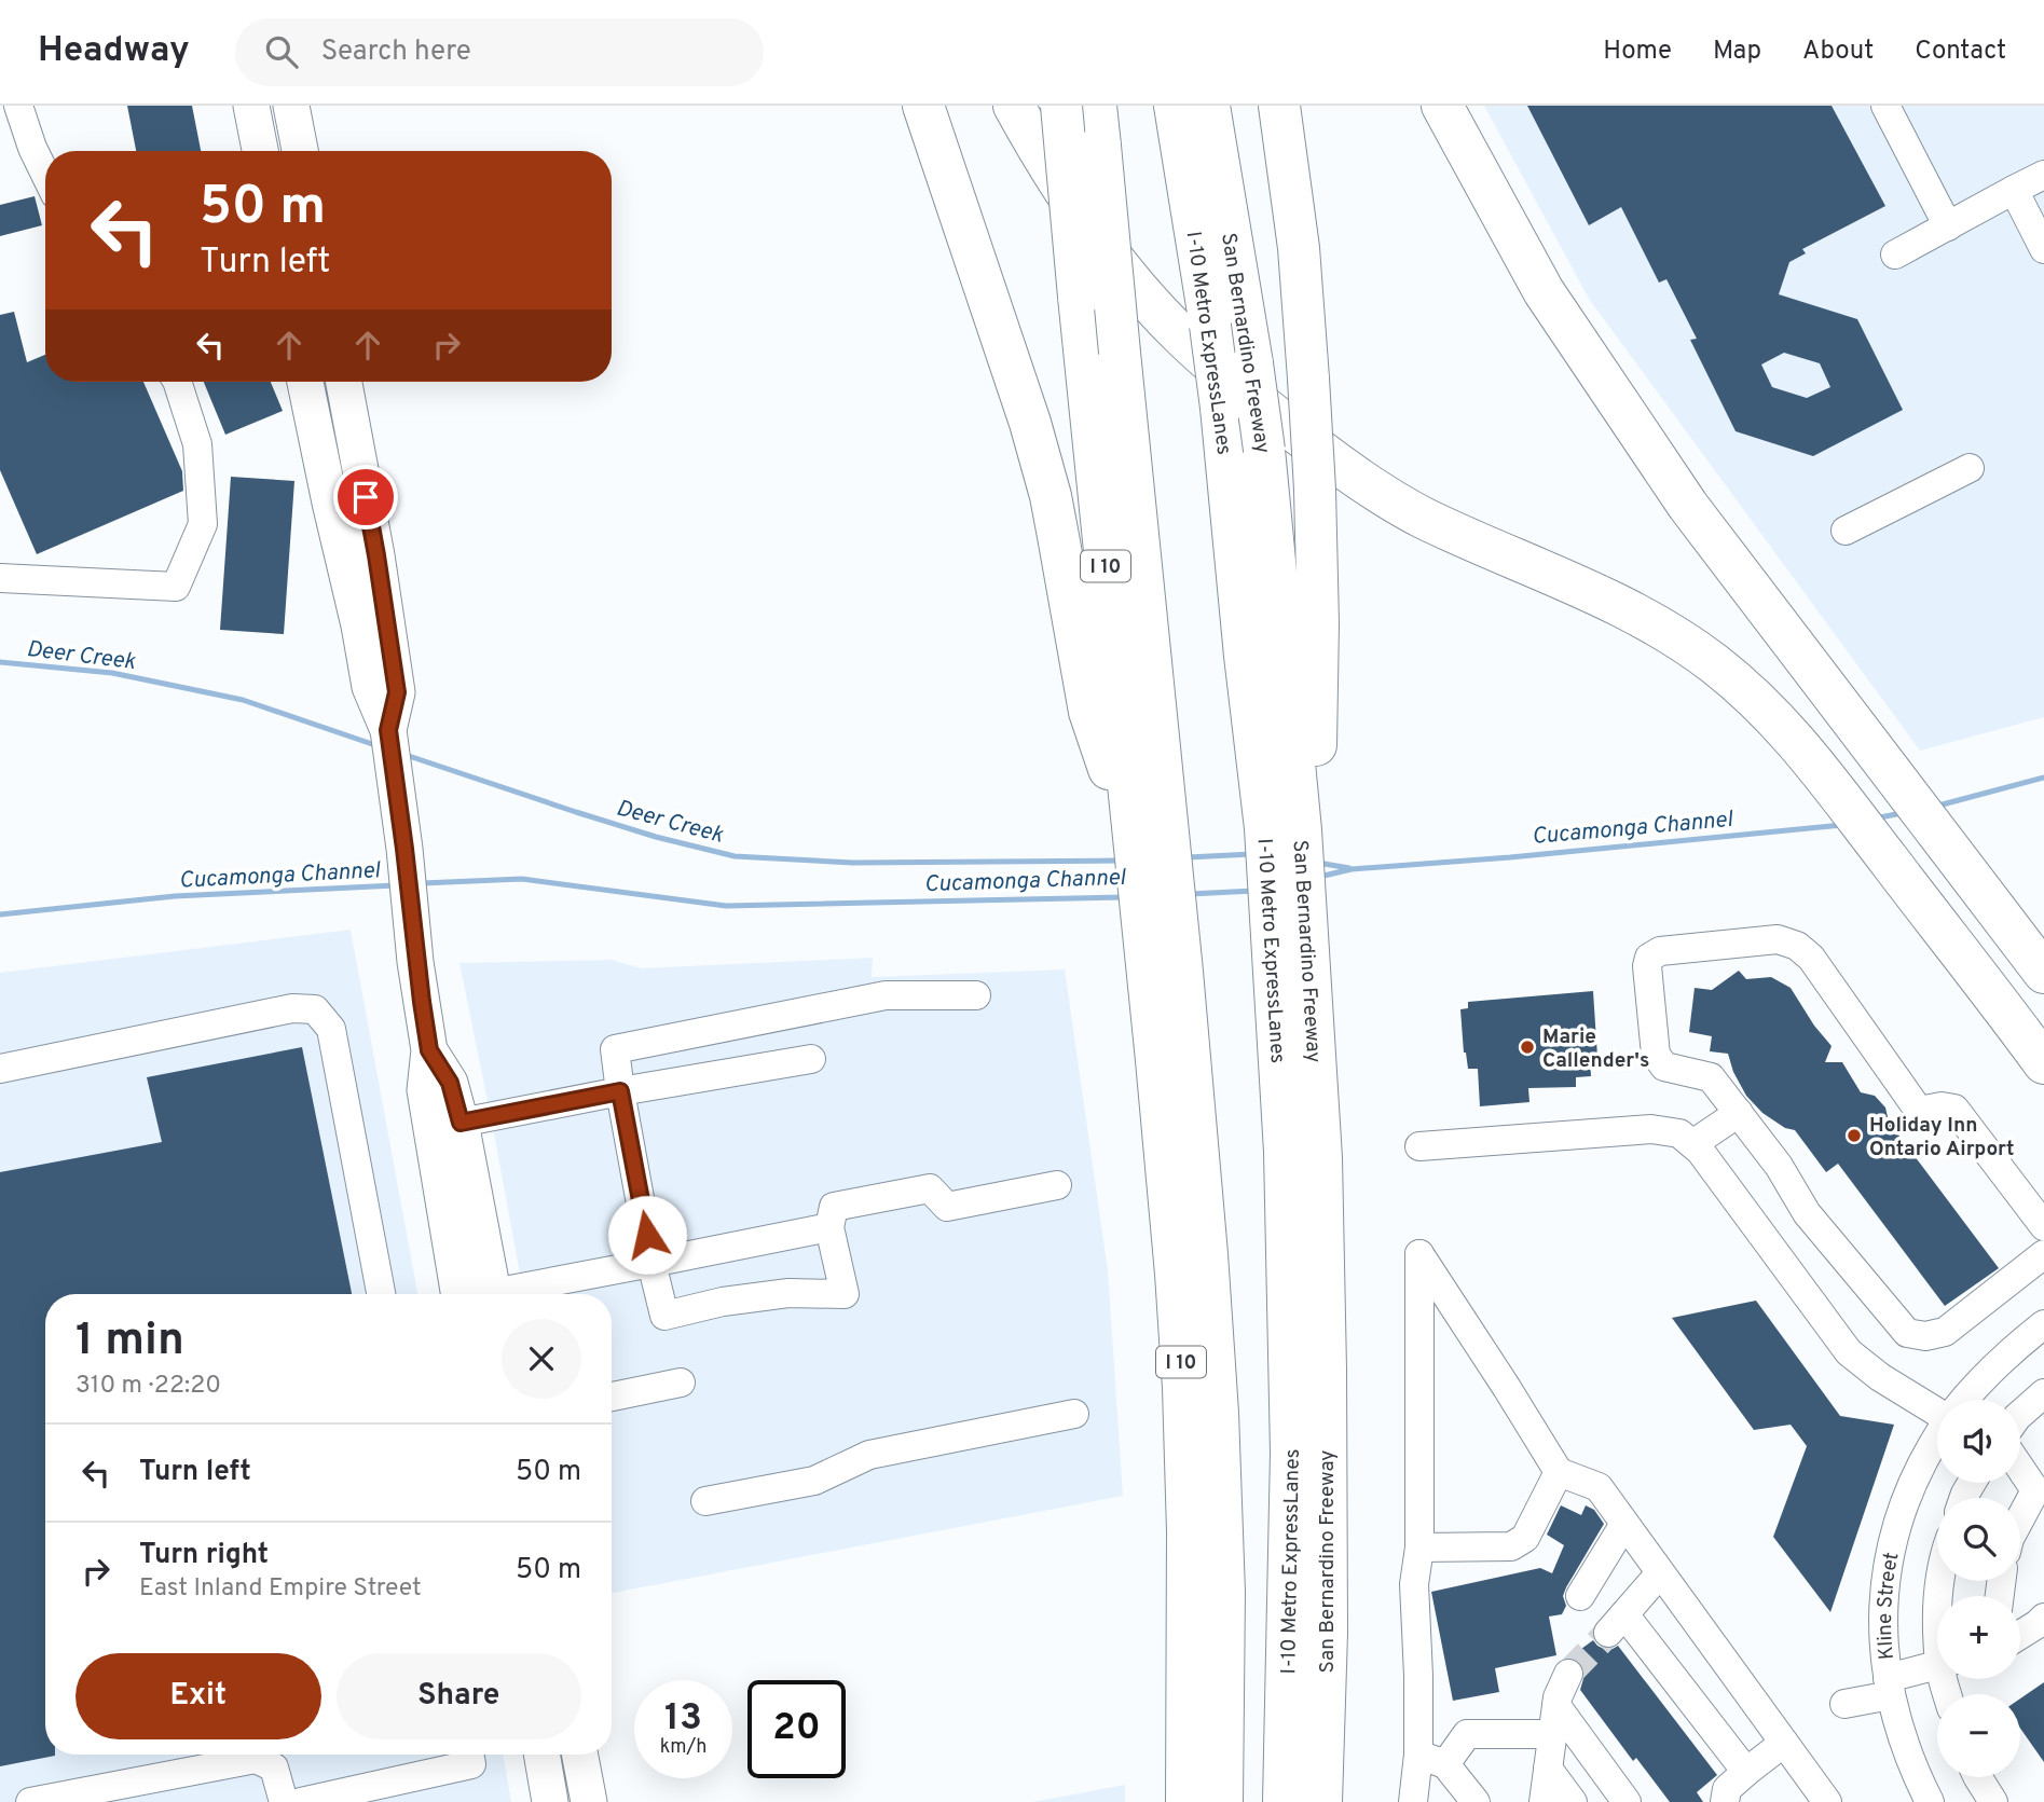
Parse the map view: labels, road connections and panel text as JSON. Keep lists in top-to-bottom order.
{
  "streets": {
    "highway": ["I-10 Metro ExpressLanes", "San Bernardino Freeway", "I 10"],
    "street": ["Kline Street"]
  },
  "crossings": [
    ["I-10 Metro ExpressLanes", "San Bernardino Freeway"]
  ],
  "water": ["Deer Creek", "Cucamonga Channel"],
  "places": ["Marie Callender's", "Holiday Inn Ontario Airport"],
  "page": {
    "header": "Headway",
    "search": "Search here",
    "nav": [
      "Home",
      "Map",
      "About",
      "Contact"
    ],
    "turn": ["50 m", "Turn left"],
    "heading": ["1 min", "310 m · 22:20"],
    "map_buttons": ["+", "−"],
    "list": [
      {
        "name": "Turn left",
        "value": "50 m"
      },
      {
        "name": "Turn right",
        "note": "East Inland Empire Street",
        "value": "50 m"
      }
    ],
    "buttons": ["Exit", "Share"],
    "speed": "13 km/h",
    "limit": "20"
  }
}
